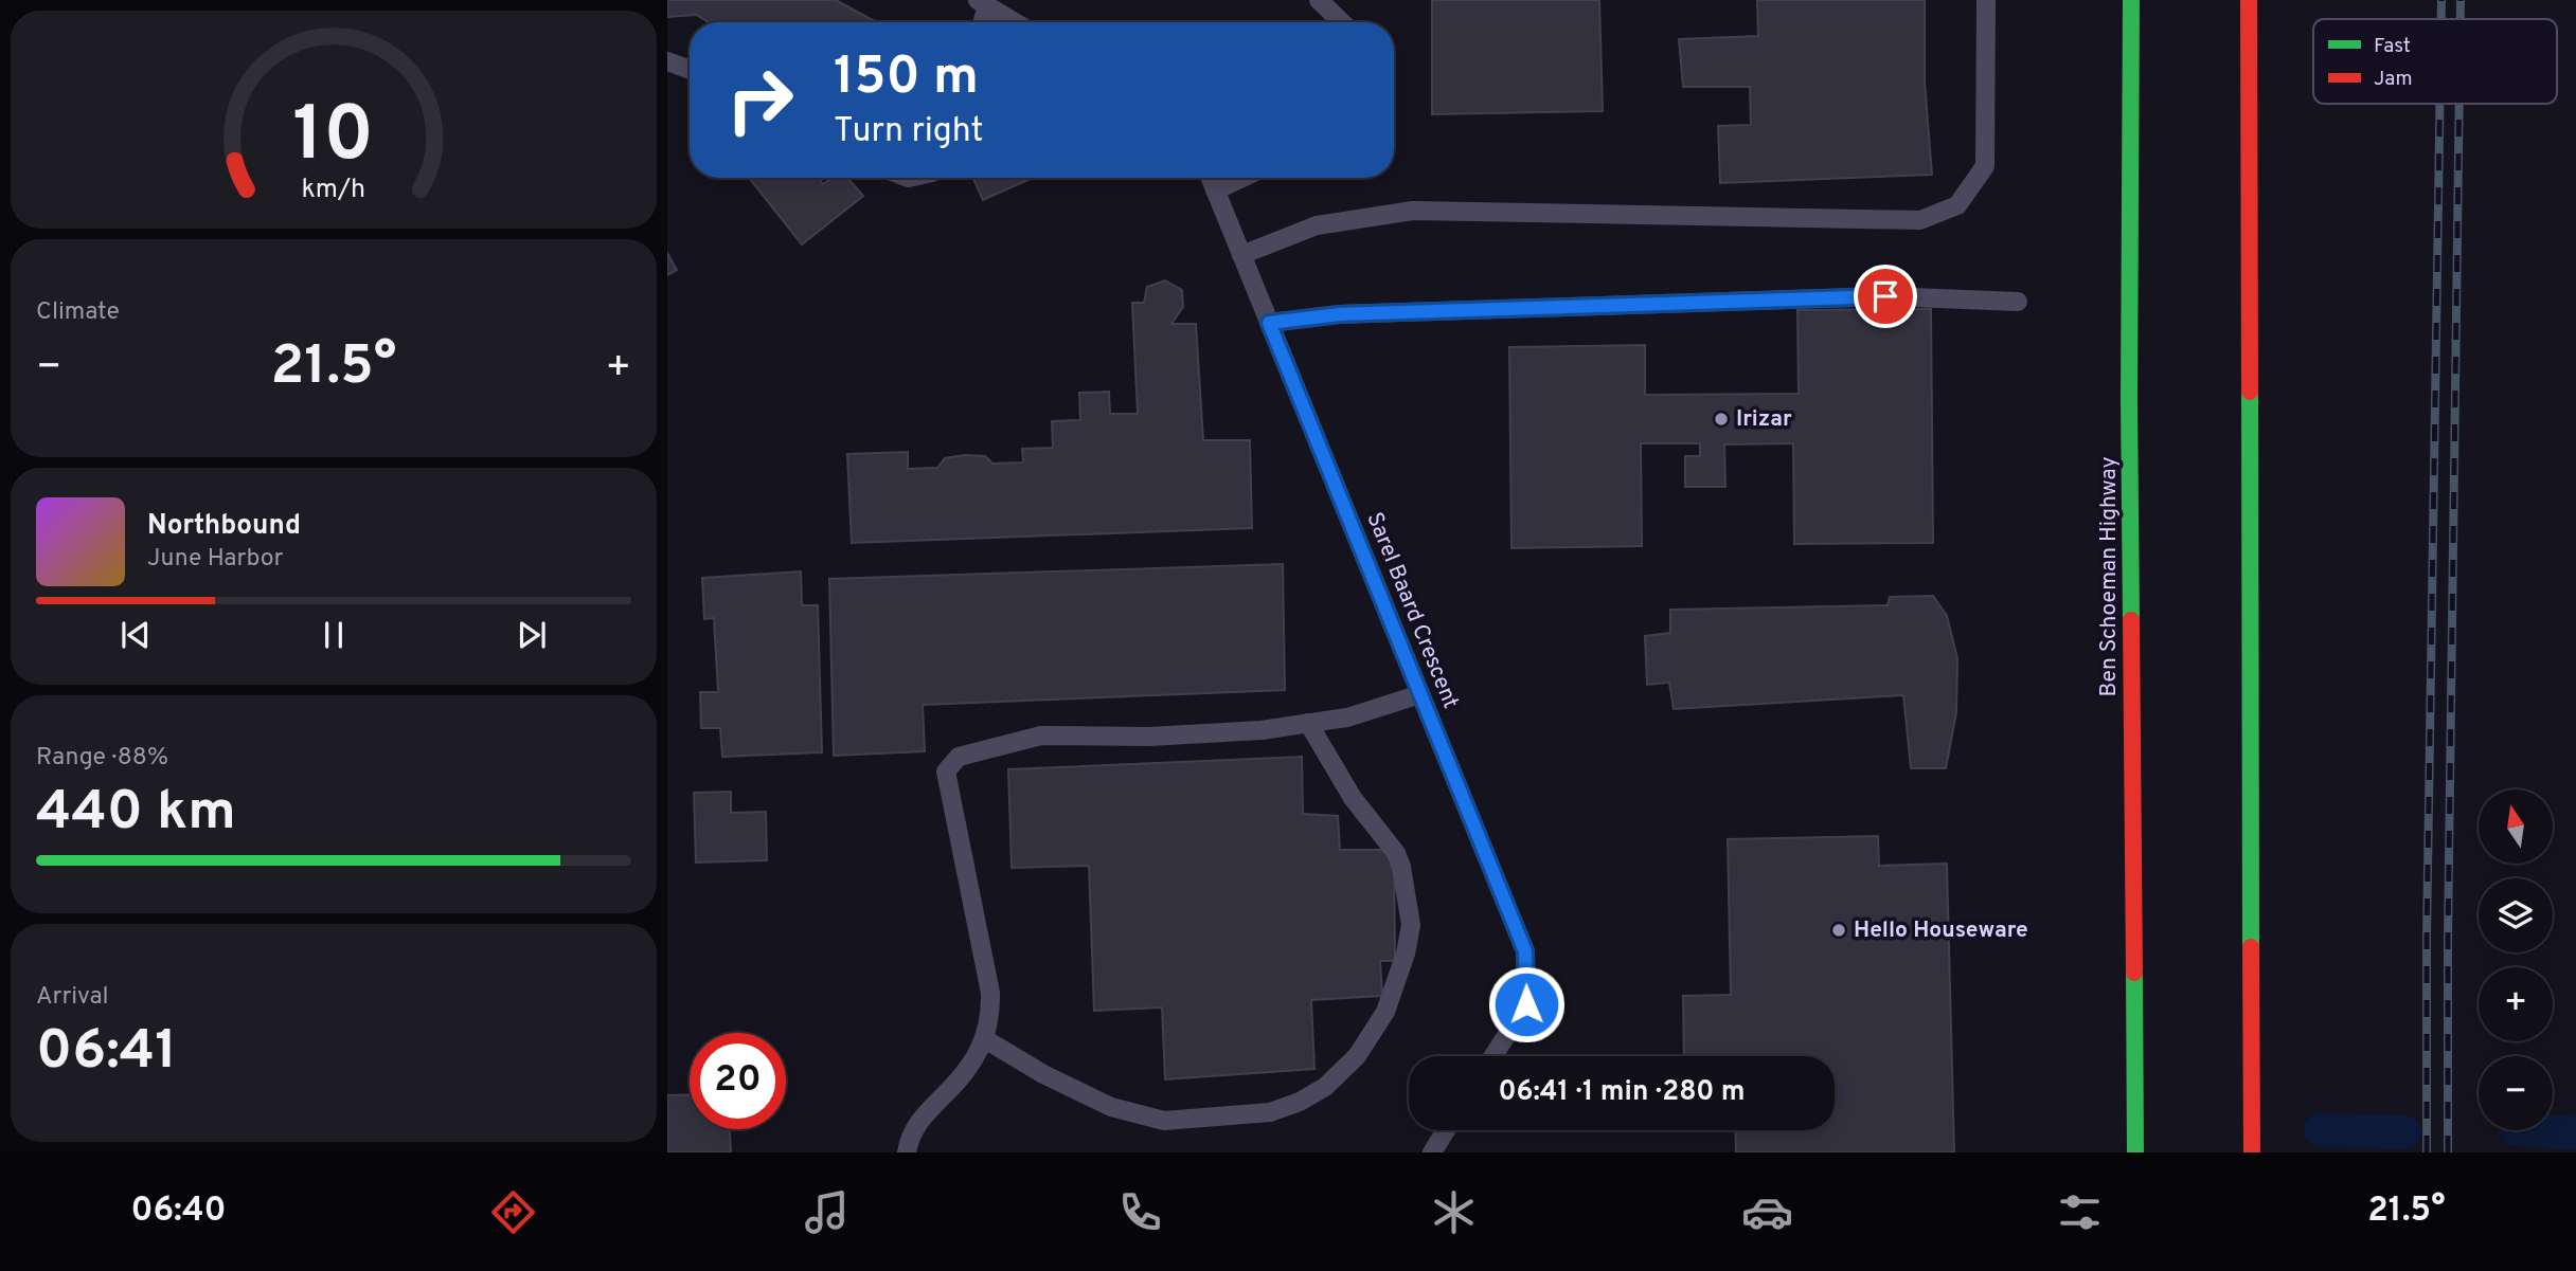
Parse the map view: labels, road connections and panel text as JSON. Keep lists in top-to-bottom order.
{
  "streets": {
    "highway": ["Ben Schoeman Highway"],
    "lane": ["Sarel Baard Crescent"]
  },
  "places": ["Irizar", "Hello Houseware"],
  "legend": ["Fast", "Jam"],
  "north": "top",
  "page": {
    "turn": ["150 m", "Turn right"],
    "tile": [
      "Climate",
      ["Range · 88%", "440 km"],
      ["Arrival", "06:41"]
    ],
    "heat": ["−", "21.5°", "+"],
    "song": ["Northbound", "June Harbor"],
    "map_buttons": ["+", "−"],
    "limit": "20",
    "trip": "06:41 · 1 min · 280 m",
    "tabs": ["06:40", "21.5°"],
    "gauge": ["10", "km/h"]
  }
}
